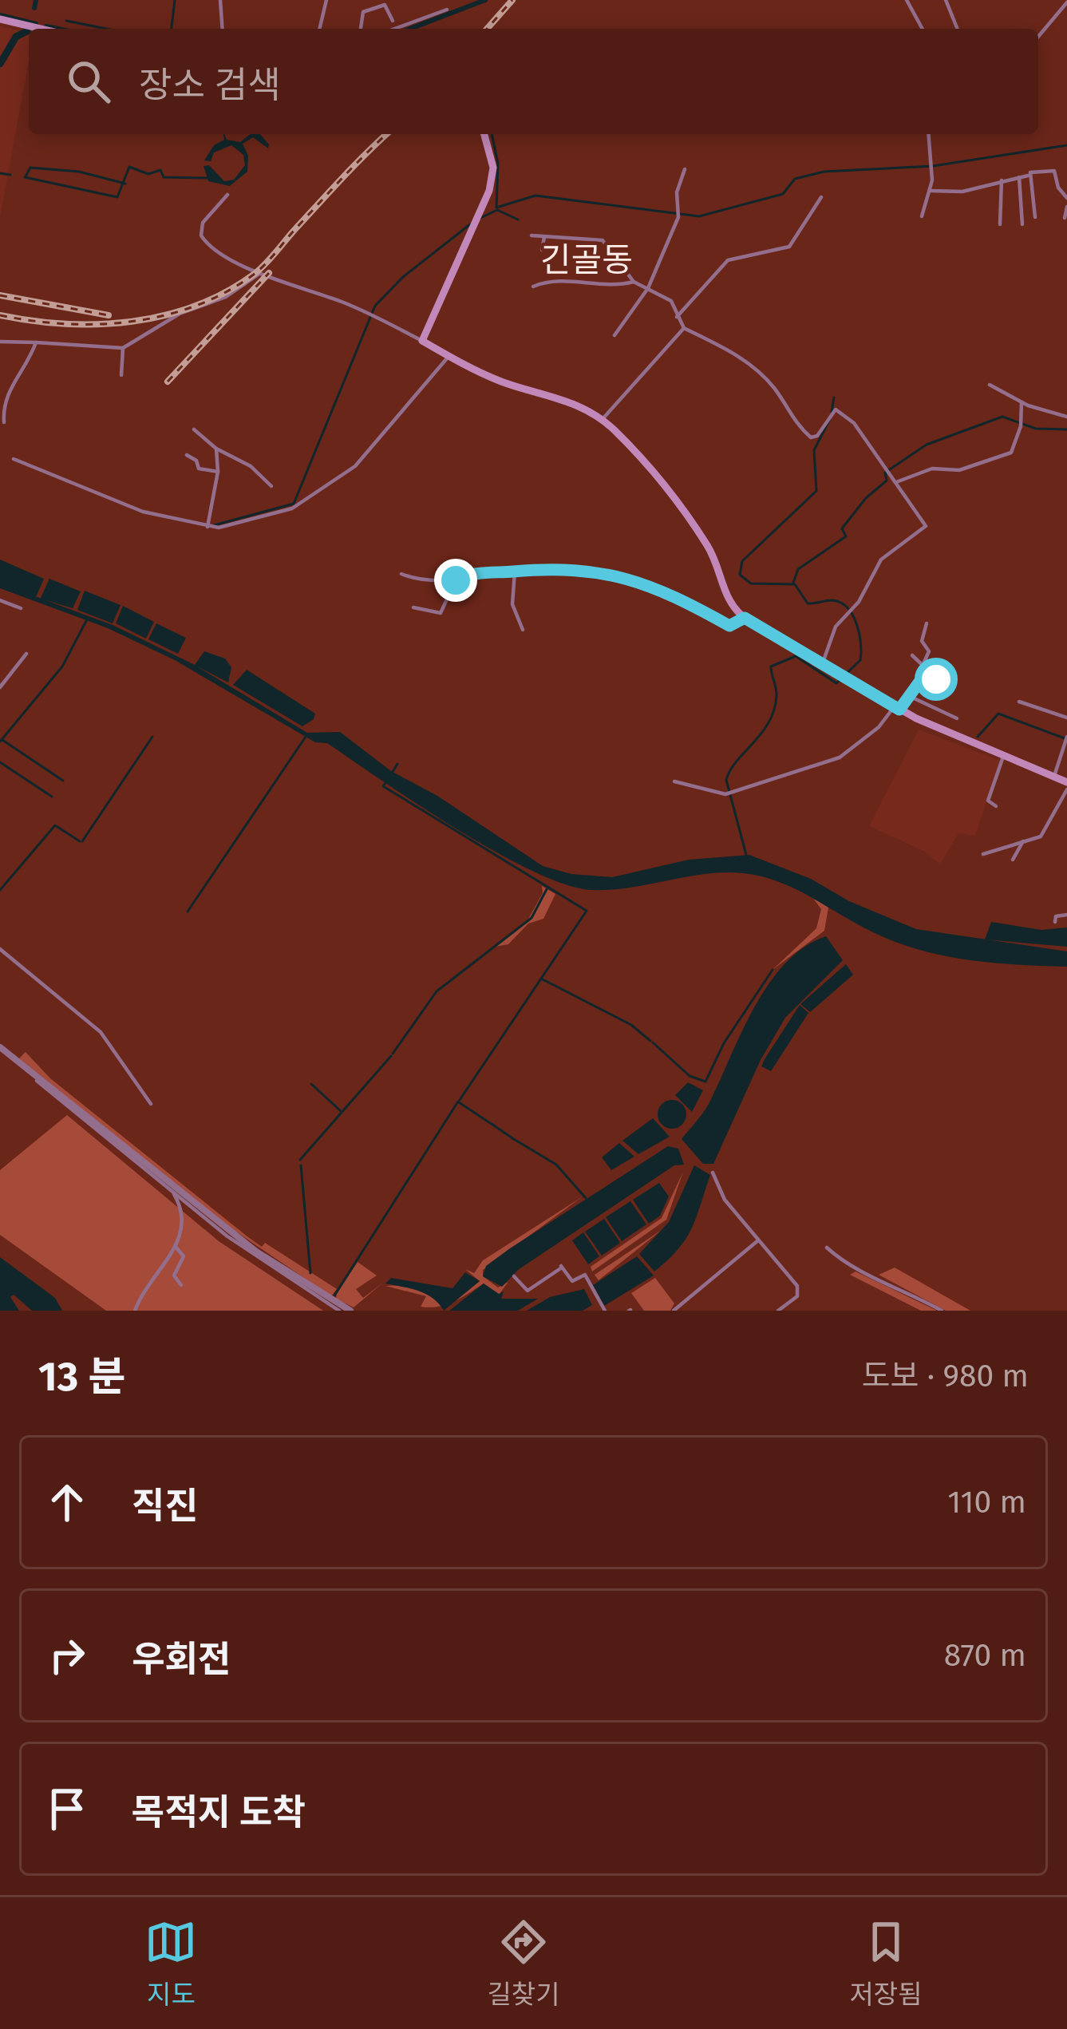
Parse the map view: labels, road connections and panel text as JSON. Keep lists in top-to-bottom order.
{
  "districts": ["긴골동"],
  "page": {
    "search": "장소 검색",
    "heading": ["13 분", "도보 · 980 m"],
    "list": [
      ["직진", "110 m"],
      ["우회전", "870 m"],
      "목적지 도착"
    ],
    "nav": ["지도", "길찾기", "저장됨"]
  }
}
